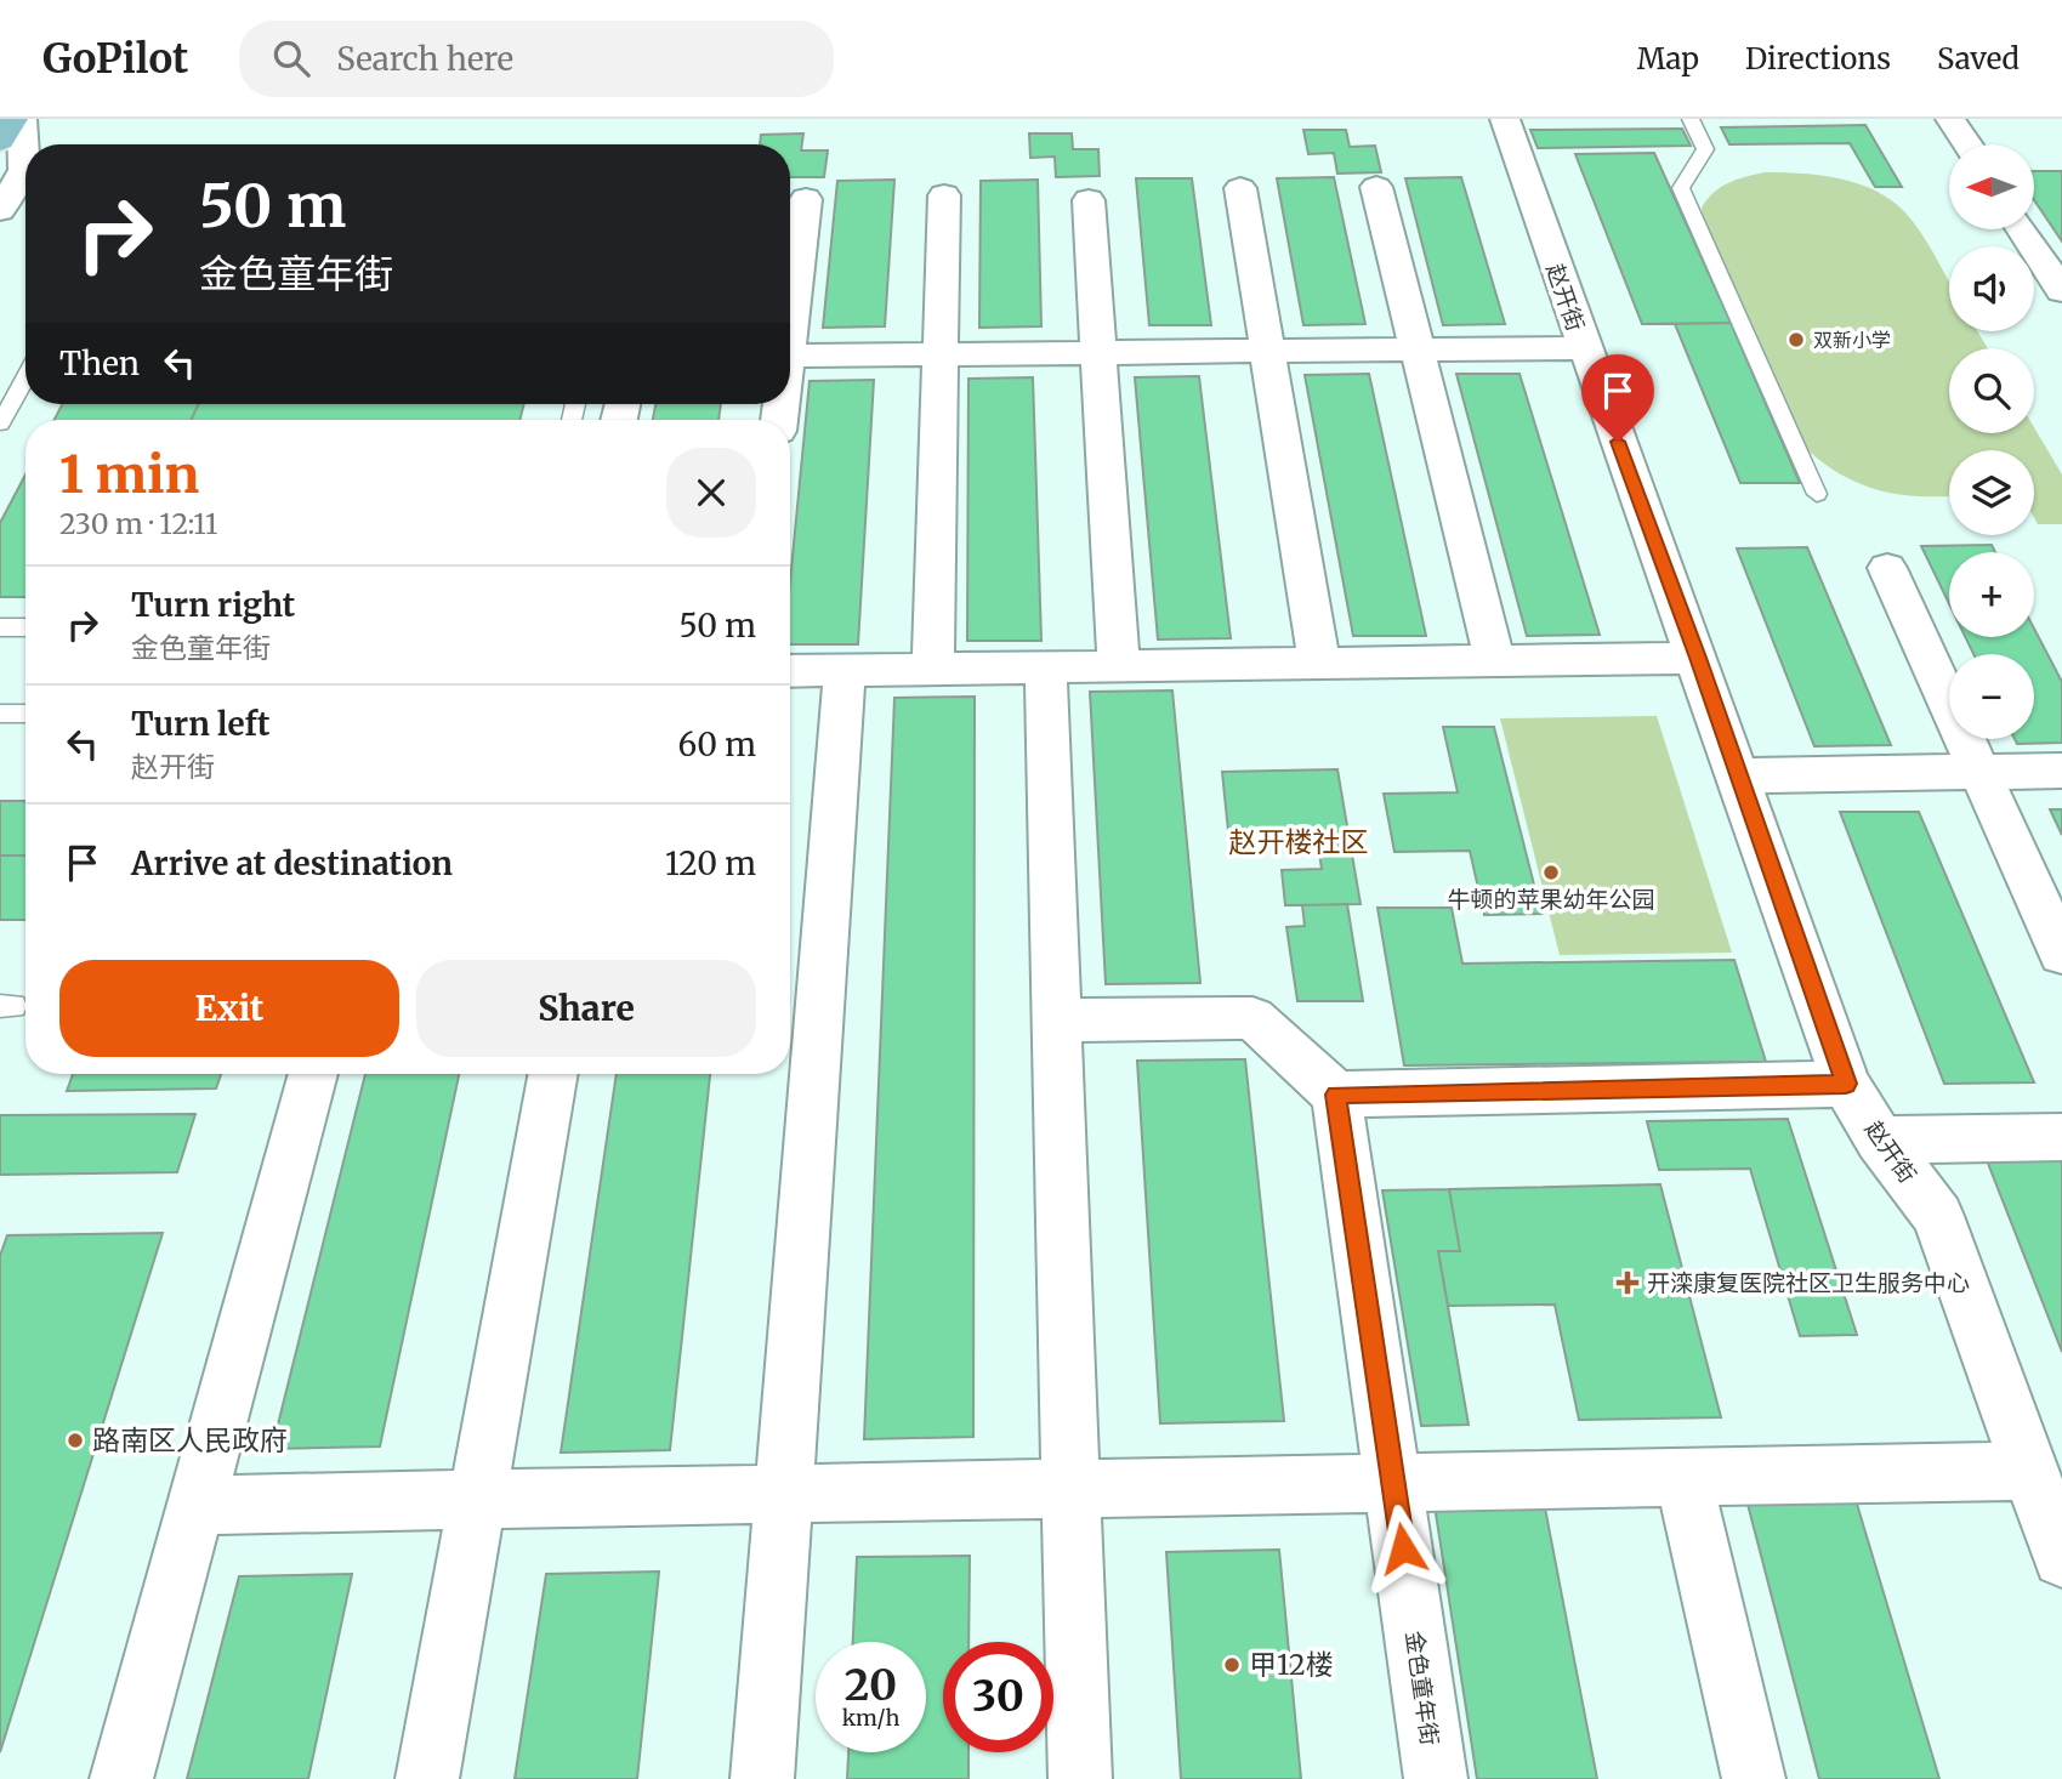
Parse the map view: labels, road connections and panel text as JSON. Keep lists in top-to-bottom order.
{
  "streets": {
    "street": ["赵开街", "金色童年街"]
  },
  "districts": ["赵开楼社区"],
  "places": {
    "other": [
      "双新小学",
      "牛顿的苹果幼年公园",
      "路南区人民政府",
      "甲12楼"
    ],
    "health": ["开滦康复医院社区卫生服务中心"]
  },
  "north": "left",
  "page": {
    "header": "GoPilot",
    "search": "Search here",
    "nav": ["Map", "Directions", "Saved"],
    "map_buttons": ["+", "−"],
    "turn": ["50 m", "金色童年街"],
    "then": "Then",
    "heading": ["1 min", "230 m · 12:11"],
    "list": [
      {
        "name": "Turn right",
        "note": "金色童年街",
        "value": "50 m"
      },
      {
        "name": "Turn left",
        "note": "赵开街",
        "value": "60 m"
      },
      {
        "name": "Arrive at destination",
        "value": "120 m"
      }
    ],
    "buttons": ["Exit", "Share"],
    "speed": "20 km/h",
    "limit": "30"
  }
}
